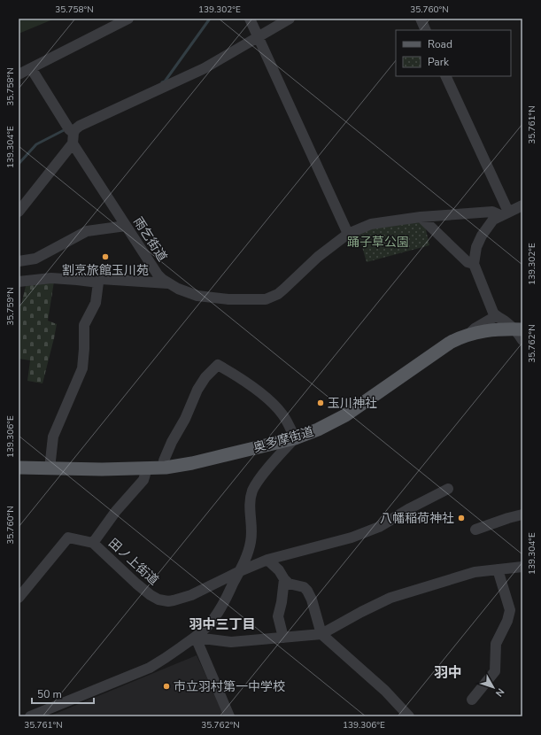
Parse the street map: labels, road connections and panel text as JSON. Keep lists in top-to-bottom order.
{
  "streets": {
    "main road": ["奥多摩街道"],
    "street": ["雨乞街道", "田ノ上街道"]
  },
  "districts": ["羽中三丁目", "羽中"],
  "parks": ["踊子草公園"],
  "places": [
    "割烹旅館玉川苑",
    "玉川神社",
    "八幡稲荷神社",
    "市立羽村第一中学校"
  ],
  "legend": ["Road", "Park"],
  "scale_bar": "50 m",
  "north": "bottom right",
  "coordinates": [
    "35.758°N",
    "139.302°E",
    "35.760°N",
    "35.761°N",
    "139.304°E",
    "35.759°N",
    "35.762°N",
    "139.306°E"
  ]
}
